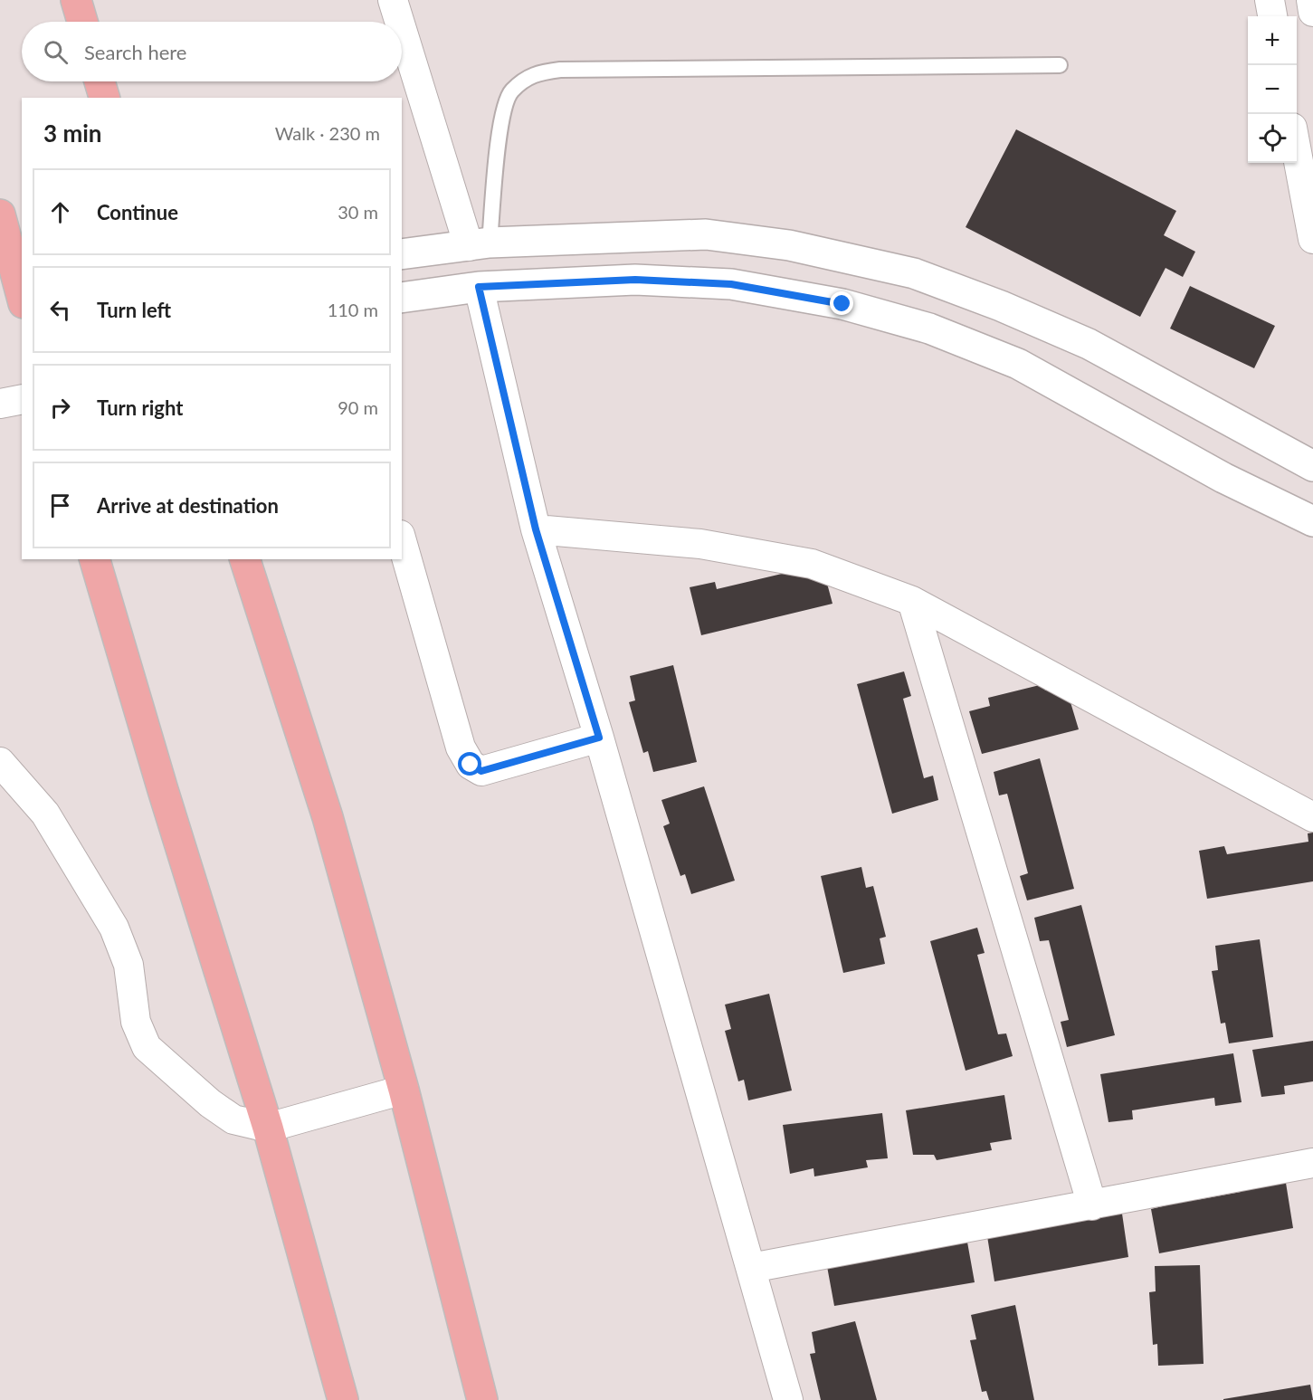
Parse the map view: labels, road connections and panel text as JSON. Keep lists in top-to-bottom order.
{
  "page": {
    "map_buttons": ["+", "−"],
    "search": "Search here",
    "heading": ["3 min", "Walk · 230 m"],
    "list": [
      ["Continue", "30 m"],
      ["Turn left", "110 m"],
      ["Turn right", "90 m"],
      "Arrive at destination"
    ]
  }
}
